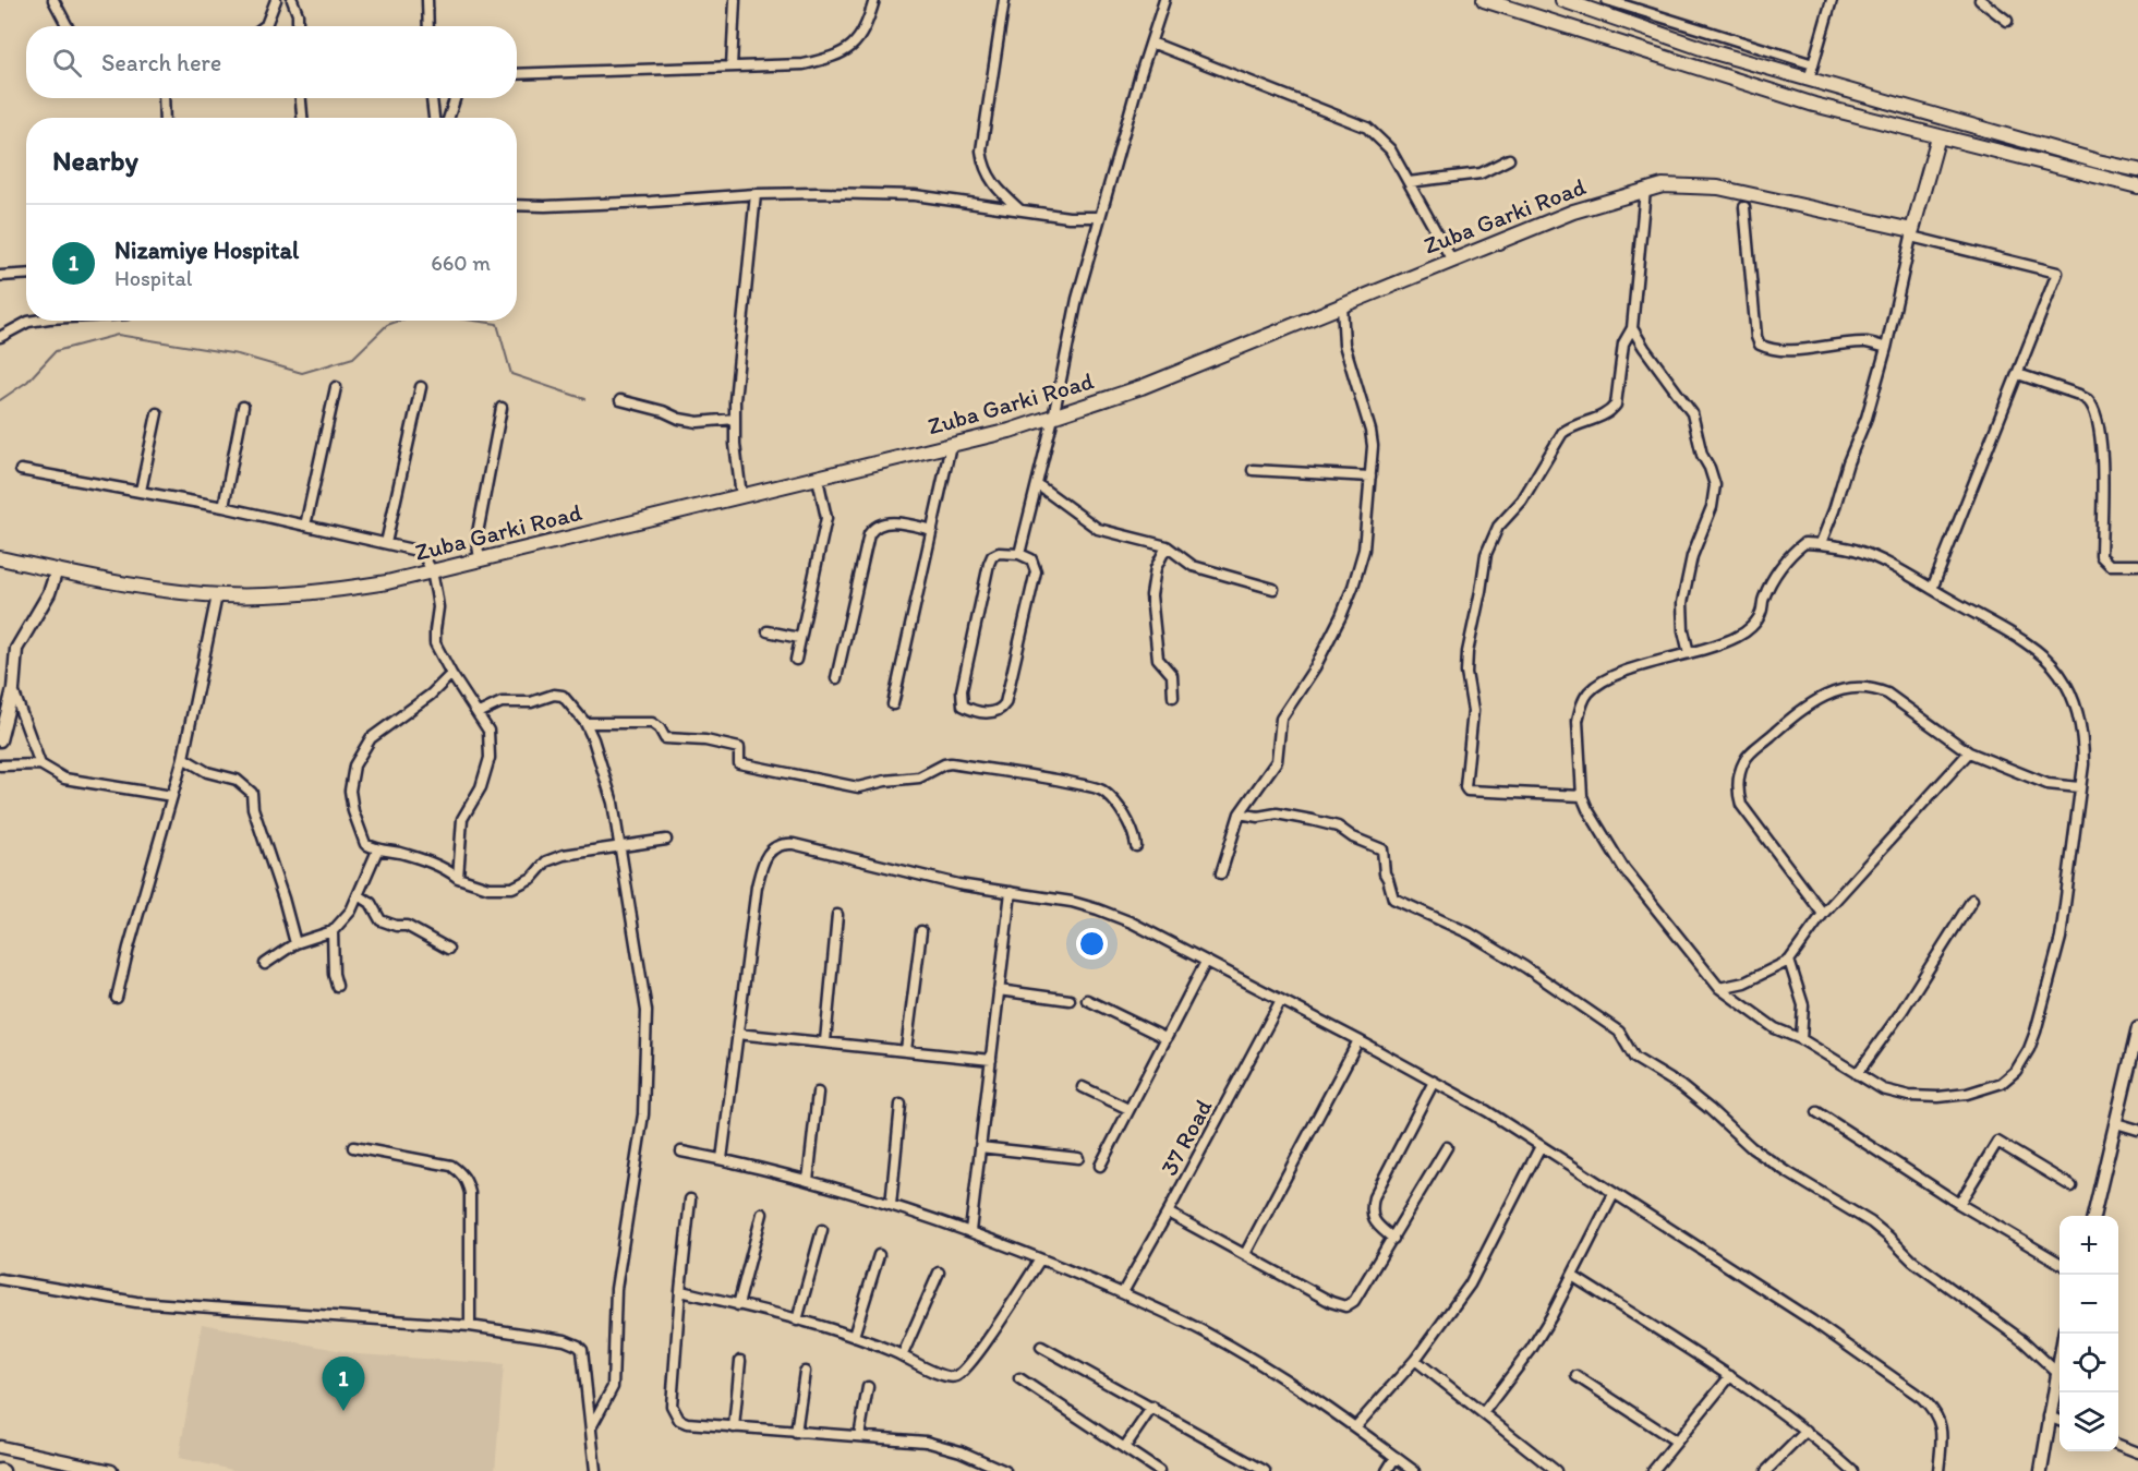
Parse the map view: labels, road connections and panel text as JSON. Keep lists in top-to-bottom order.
{
  "streets": {
    "main road": ["Zuba Garki Road"],
    "street": ["37 Road"]
  },
  "page": {
    "search": "Search here",
    "heading": "Nearby",
    "list": [
      {
        "mark": "1",
        "name": "Nizamiye Hospital",
        "note": "Hospital",
        "value": "660 m"
      }
    ],
    "map_buttons": ["+", "−"],
    "pins": "1"
  }
}
